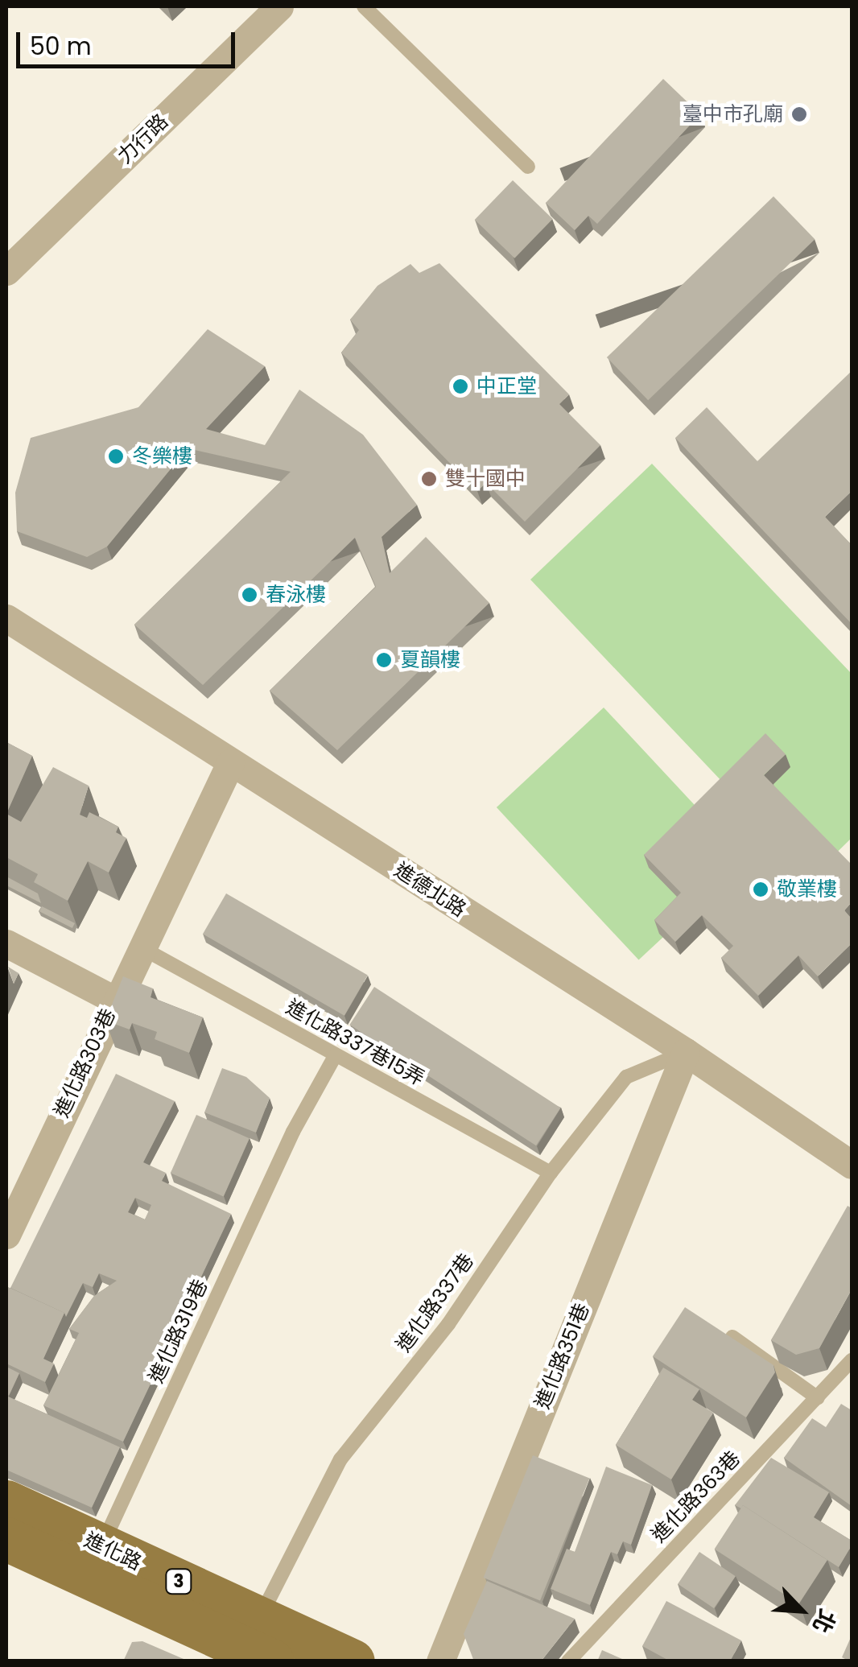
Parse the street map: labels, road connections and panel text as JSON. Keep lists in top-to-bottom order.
{
  "streets": {
    "main road": ["進化路", "3"],
    "street": [
      "力行路",
      "進德北路",
      "進化路303巷",
      "進化路351巷"
    ],
    "lane": [
      "進化路337巷15弄",
      "進化路337巷",
      "進化路319巷",
      "進化路363巷"
    ]
  },
  "crossings": [
    ["進德北路", "進化路303巷"],
    ["進德北路", "進化路337巷"],
    ["進德北路", "進化路351巷"],
    ["進化路337巷15弄", "進化路303巷"],
    ["進化路337巷15弄", "進化路337巷"],
    ["進化路337巷15弄", "進化路319巷"],
    ["進化路337巷", "進化路351巷"],
    ["進化路337巷", "進化路"],
    ["進化路319巷", "進化路"]
  ],
  "places": [
    "臺中市孔廟",
    "中正堂",
    "冬樂樓",
    "雙十國中",
    "春泳樓",
    "夏韻樓",
    "敬業樓"
  ],
  "scale_bar": "50 m",
  "north": "bottom right"
}
